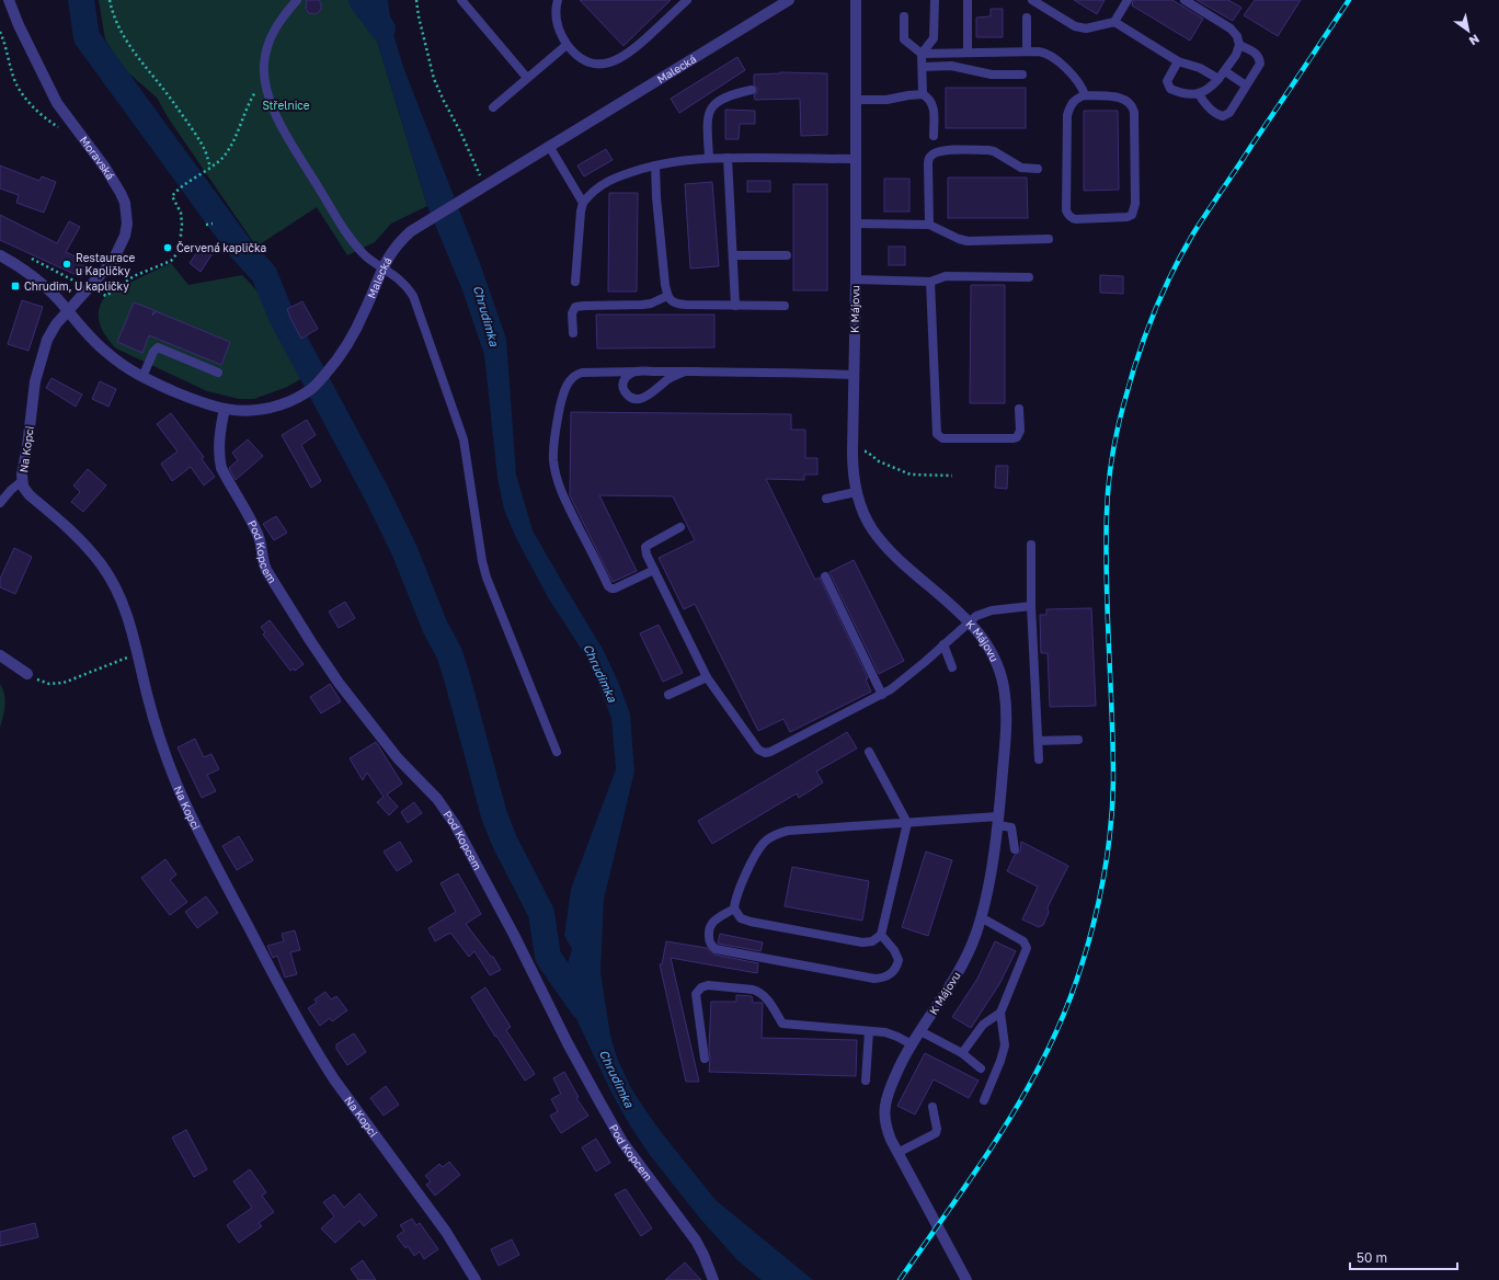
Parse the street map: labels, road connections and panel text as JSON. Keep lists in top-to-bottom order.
{
  "streets": {
    "street": [
      "Malecká",
      "Moravská",
      "K Májovu",
      "Na Kopci",
      "Pod Kopcem"
    ]
  },
  "crossings": [
    ["Malecká", "Moravská"],
    ["Malecká", "Na Kopci"],
    ["Malecká", "Pod Kopcem"],
    ["Moravská", "Na Kopci"]
  ],
  "water": ["Chrudimka"],
  "parks": ["Střelnice"],
  "places": {
    "other": ["Červená kaplička", "Restaurace u Kapličky"],
    "transit": ["Chrudim, U kapličky"]
  },
  "scale_bar": "50 m",
  "north": "bottom right"
}
